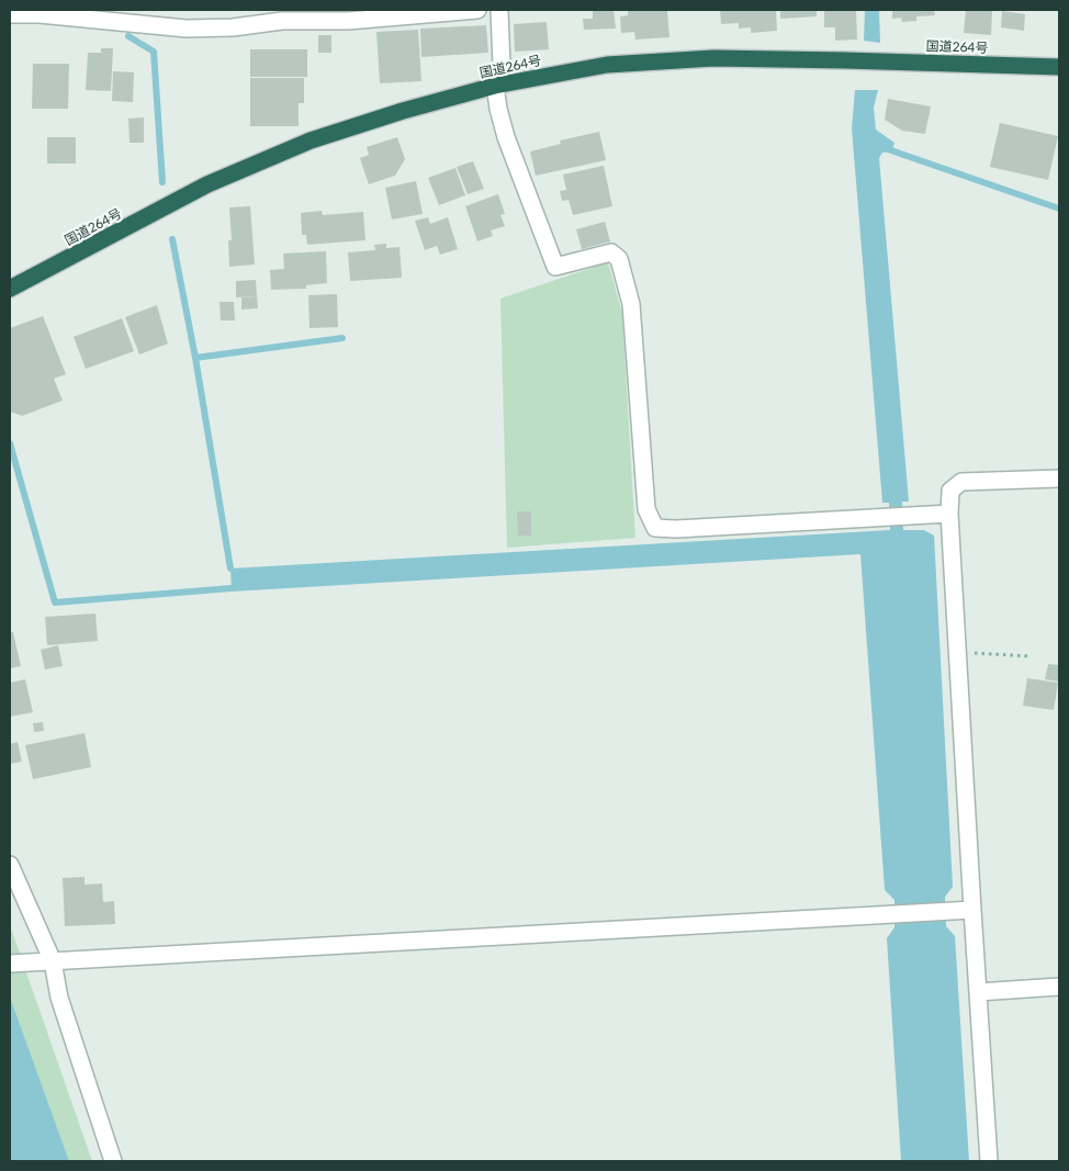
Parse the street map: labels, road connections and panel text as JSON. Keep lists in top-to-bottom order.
{
  "streets": {
    "highway": ["国道264号"]
  }
}
